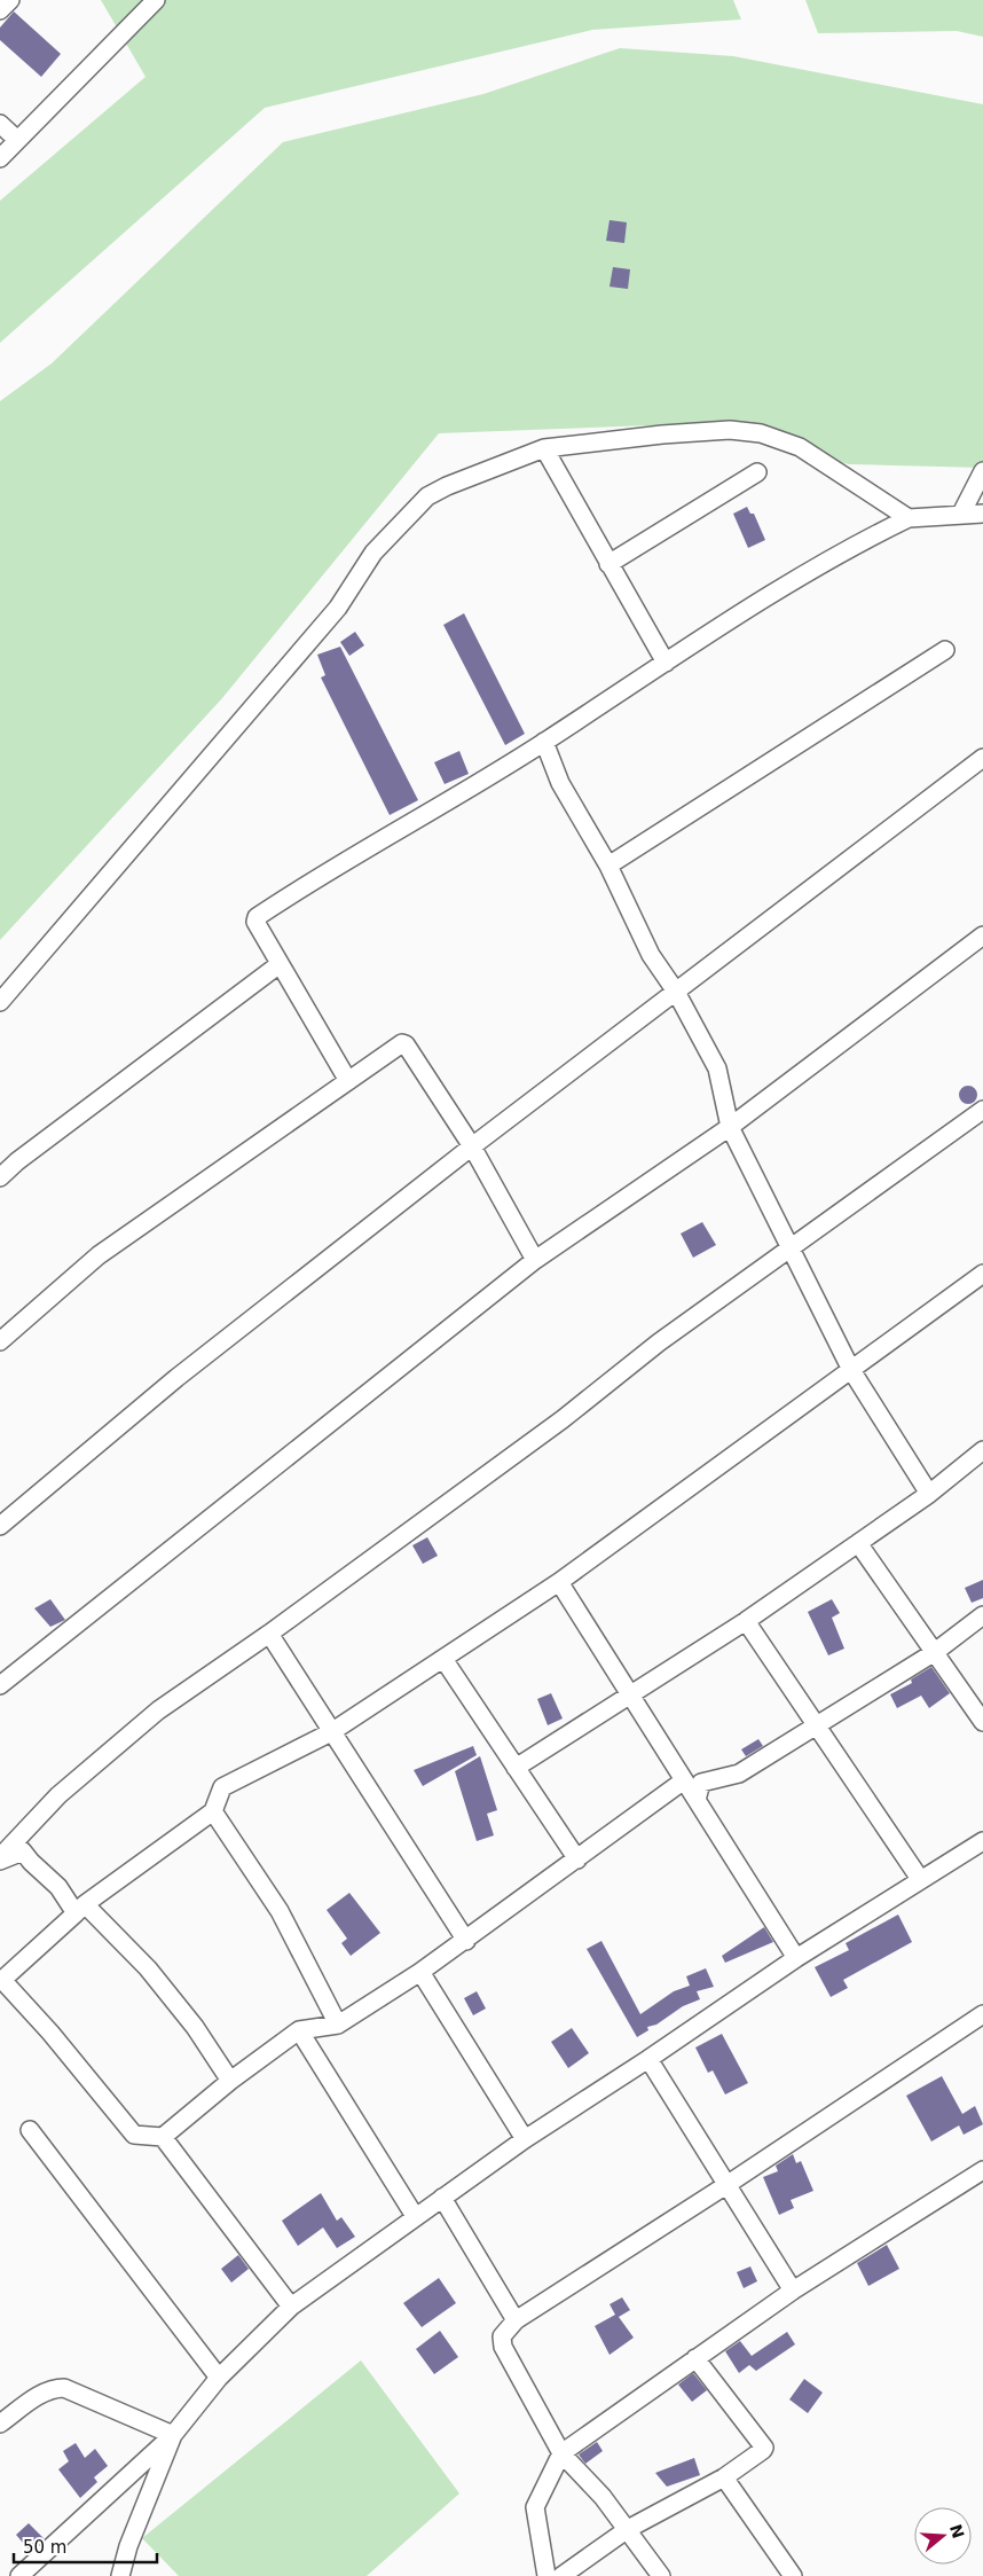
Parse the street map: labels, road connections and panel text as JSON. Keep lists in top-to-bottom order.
{
  "scale_bar": "50 m",
  "north": "right"
}
